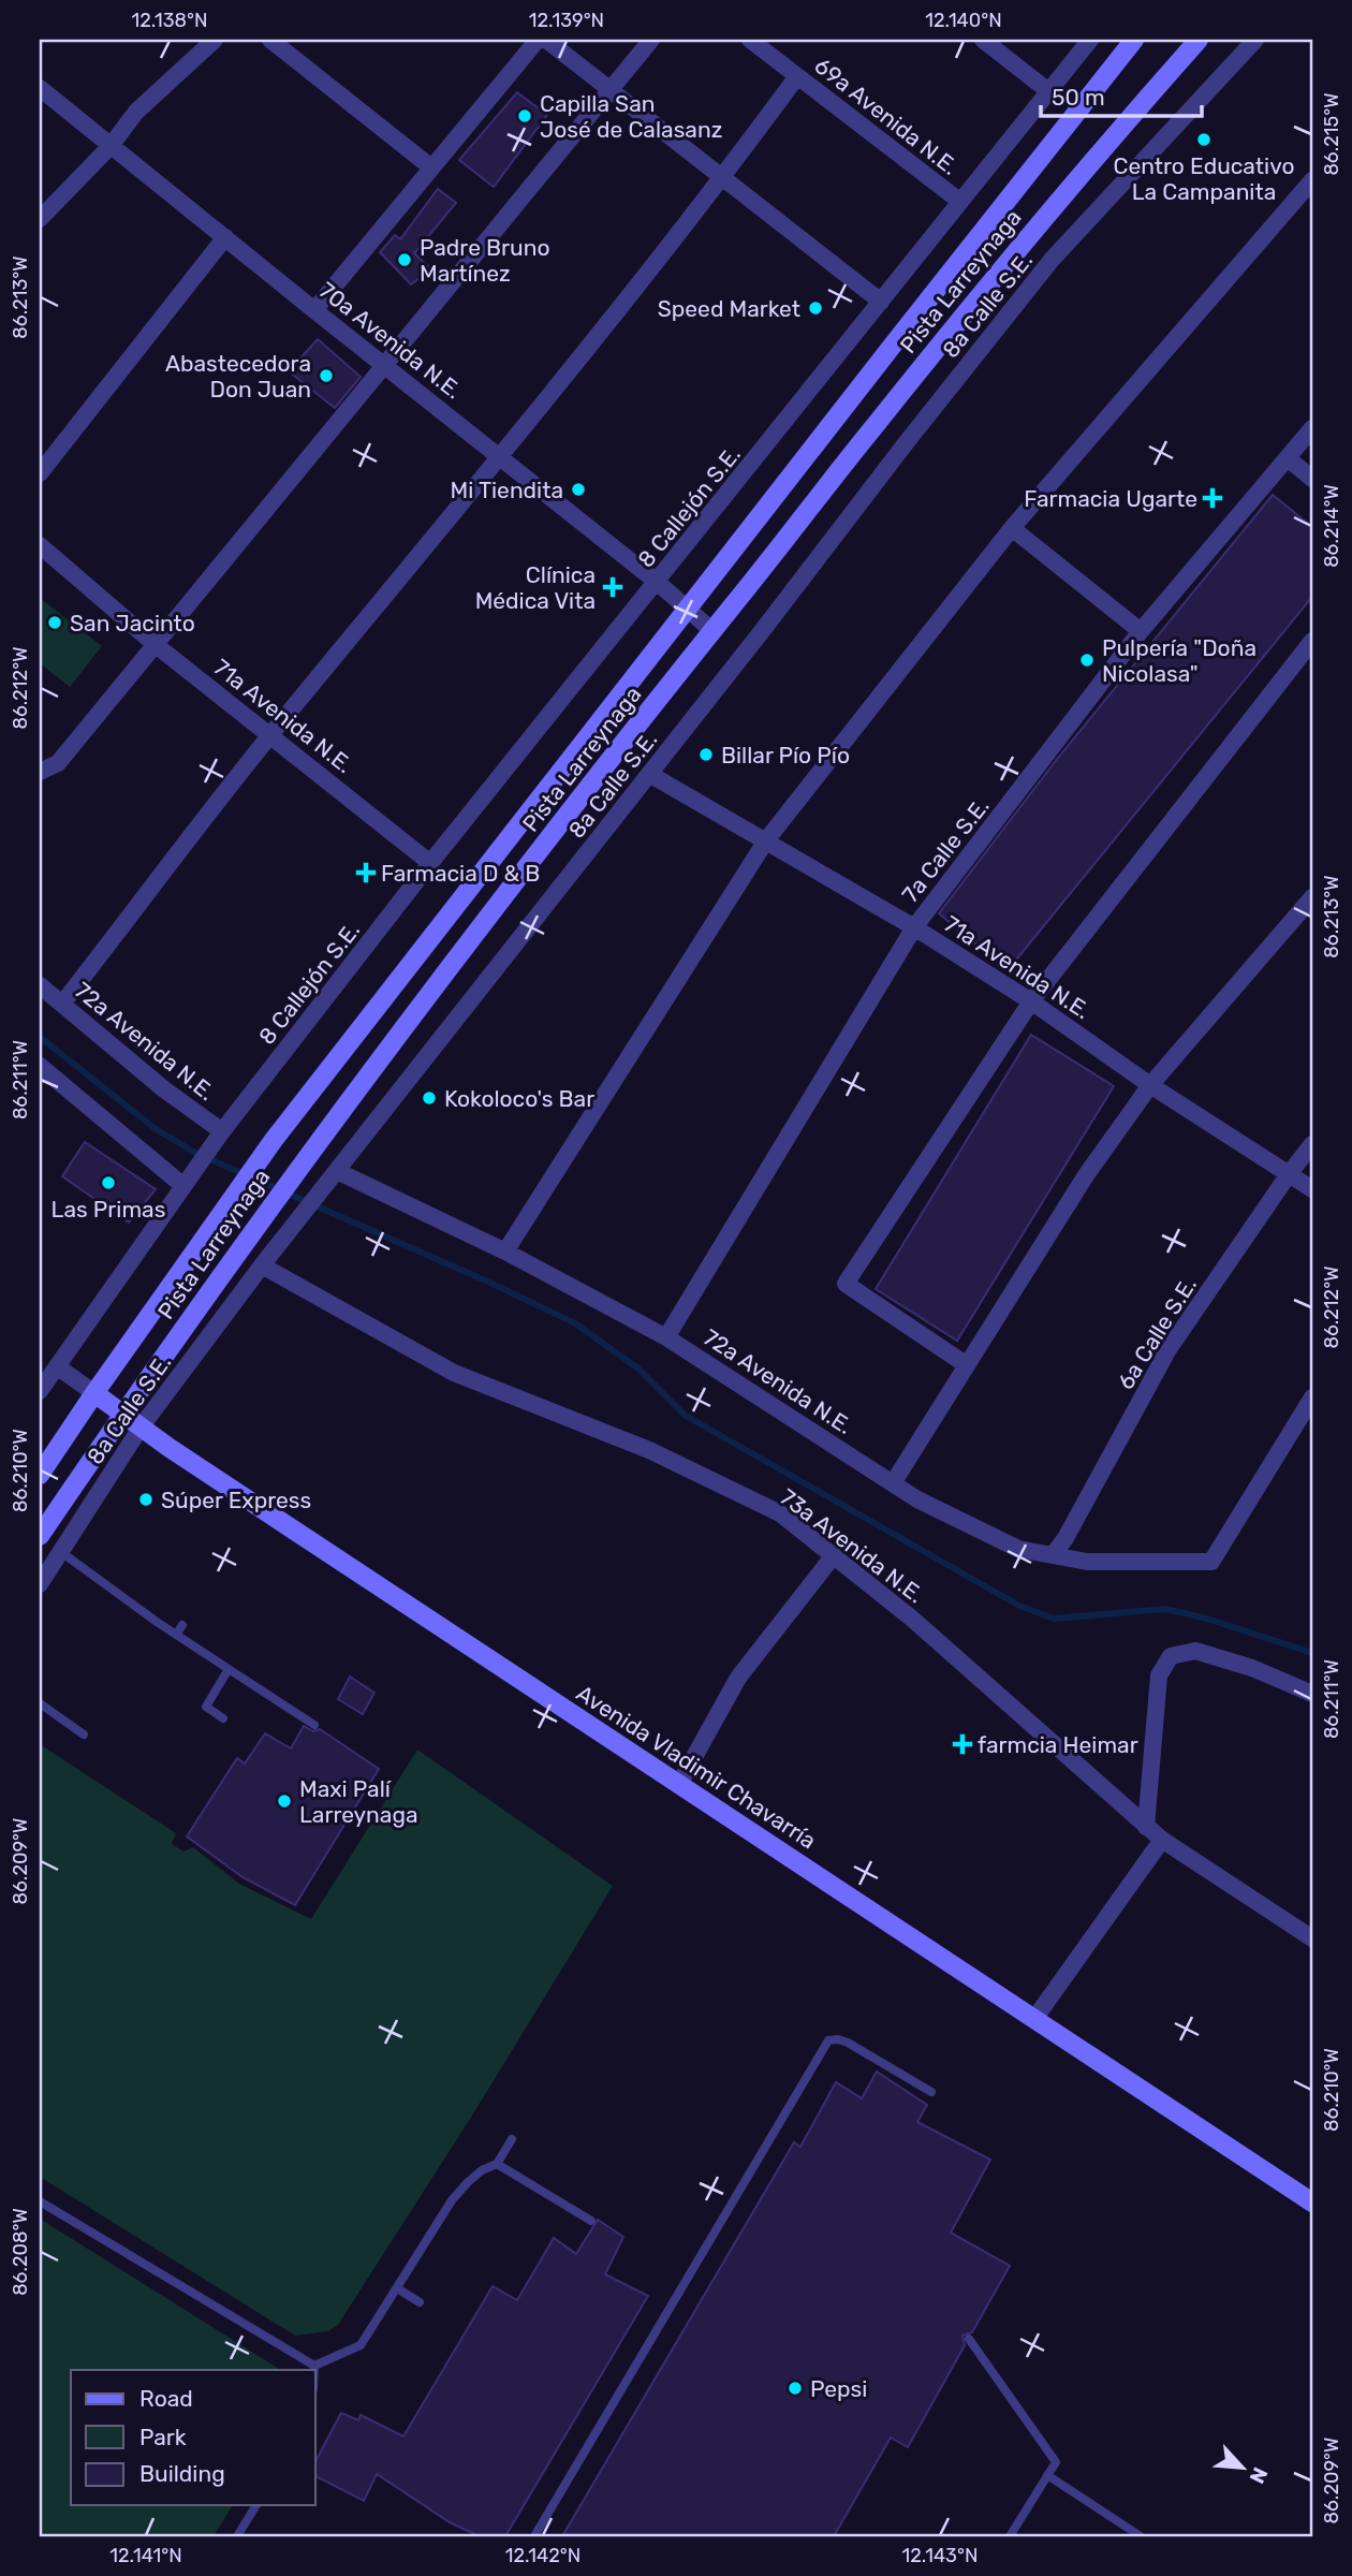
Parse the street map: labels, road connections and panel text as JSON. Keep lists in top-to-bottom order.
{
  "streets": {
    "main road": ["Pista Larreynaga", "Avenida Vladimir Chavarría"],
    "street": [
      "69a Avenida N.E.",
      "8a Calle S.E.",
      "70a Avenida N.E.",
      "8 Callejón S.E.",
      "71a Avenida N.E.",
      "7a Calle S.E.",
      "72a Avenida N.E.",
      "6a Calle S.E.",
      "73a Avenida N.E."
    ]
  },
  "crossings": [
    ["69a Avenida N.E.", "8 Callejón S.E."],
    ["Pista Larreynaga", "70a Avenida N.E."],
    ["Pista Larreynaga", "Avenida Vladimir Chavarría"],
    ["8a Calle S.E.", "71a Avenida N.E."],
    ["8a Calle S.E.", "72a Avenida N.E."],
    ["8a Calle S.E.", "73a Avenida N.E."],
    ["8a Calle S.E.", "Avenida Vladimir Chavarría"],
    ["70a Avenida N.E.", "8 Callejón S.E."],
    ["8 Callejón S.E.", "71a Avenida N.E."],
    ["8 Callejón S.E.", "72a Avenida N.E."],
    ["71a Avenida N.E.", "7a Calle S.E."],
    ["71a Avenida N.E.", "6a Calle S.E."],
    ["7a Calle S.E.", "72a Avenida N.E."],
    ["72a Avenida N.E.", "6a Calle S.E."]
  ],
  "places": {
    "other": [
      "Capilla San José de Calasanz",
      "Centro Educativo La Campanita",
      "Padre Bruno Martínez",
      "Speed Market",
      "Abastecedora Don Juan",
      "Mi Tiendita",
      "San Jacinto",
      "Pulpería \"Doña Nicolasa\"",
      "Billar Pío Pío",
      "Kokoloco's Bar",
      "Las Primas",
      "Súper Express",
      "Maxi Palí Larreynaga",
      "Pepsi"
    ],
    "health": [
      "Farmacia Ugarte",
      "Clínica Médica Vita",
      "Farmacia D & B",
      "farmcia Heimar"
    ]
  },
  "legend": ["Road", "Park", "Building"],
  "scale_bar": "50 m",
  "north": "bottom right",
  "coordinates": [
    "12.138°N",
    "12.139°N",
    "12.140°N",
    "86.215°W",
    "86.213°W",
    "86.214°W",
    "86.212°W",
    "86.211°W",
    "86.210°W",
    "86.209°W",
    "86.208°W",
    "12.141°N",
    "12.142°N",
    "12.143°N"
  ]
}
